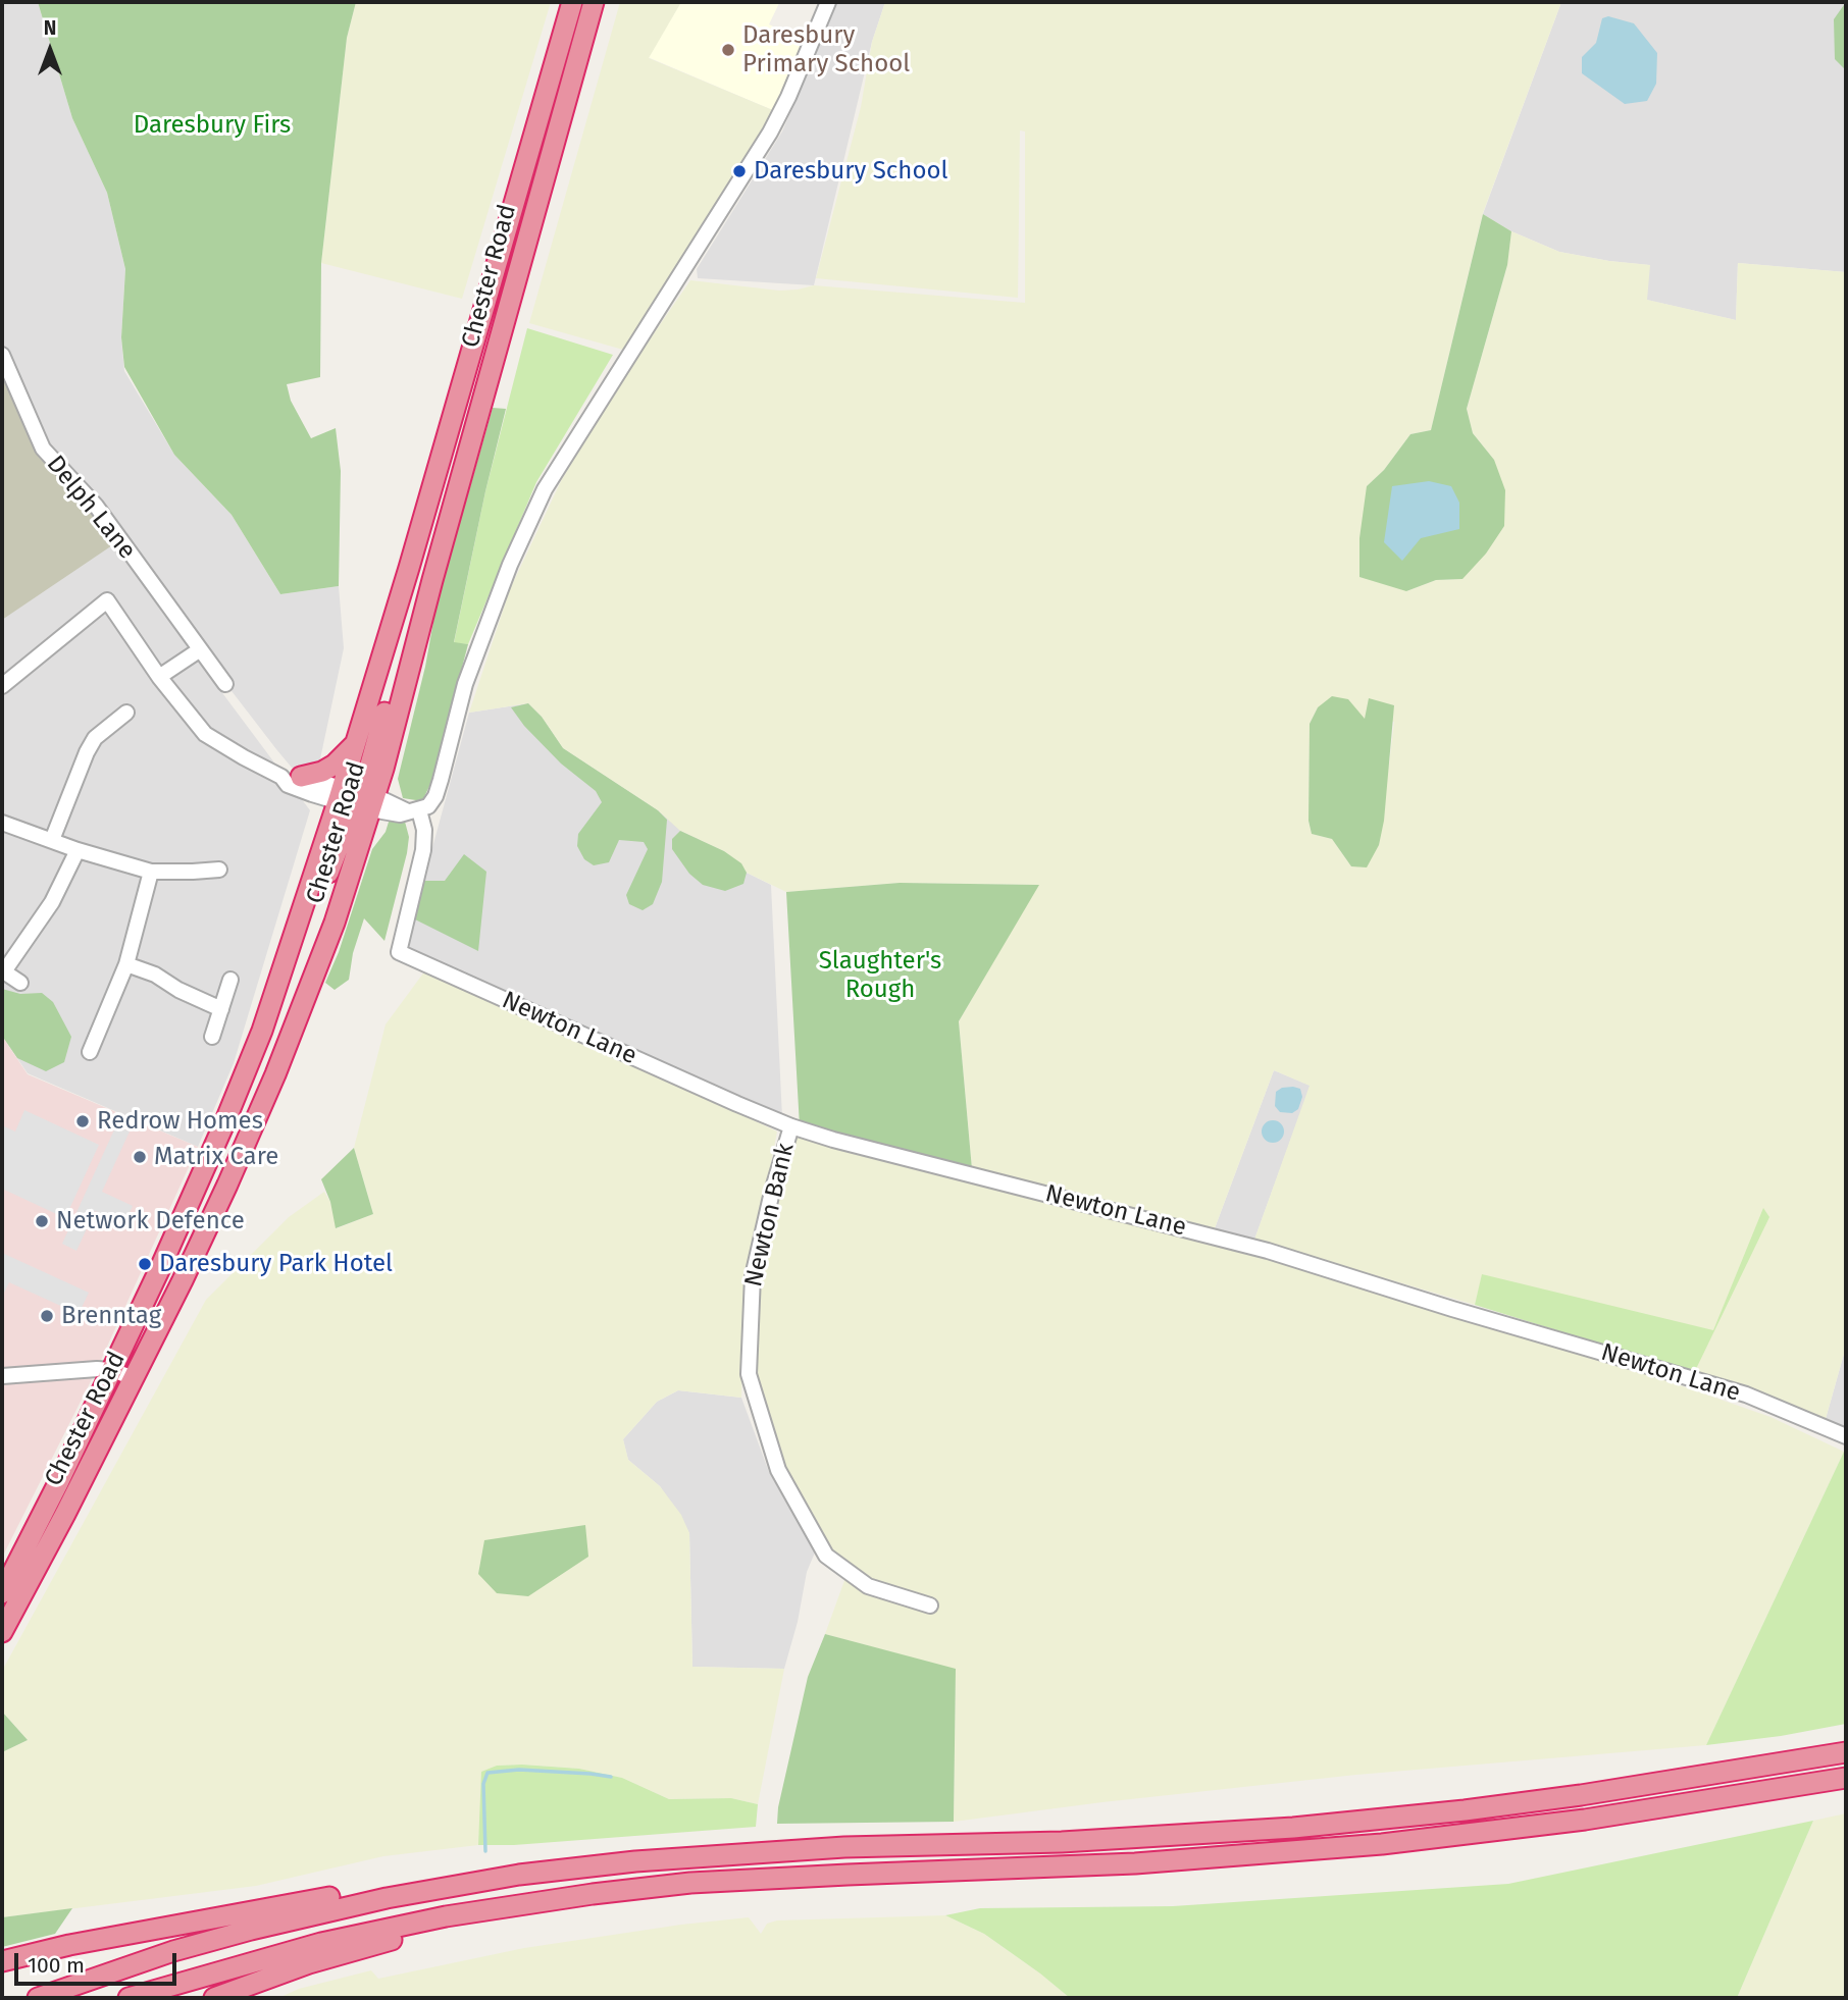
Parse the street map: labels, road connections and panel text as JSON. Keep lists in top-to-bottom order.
{
  "streets": {
    "highway": ["Chester Road"],
    "street": ["Delph Lane", "Newton Lane", "Newton Bank"]
  },
  "crossings": [
    ["Chester Road", "Delph Lane"],
    ["Delph Lane", "Newton Lane"],
    ["Newton Lane", "Newton Bank"]
  ],
  "parks": ["Daresbury Firs", "Slaughter's Rough"],
  "places": [
    "Daresbury Primary School",
    "Daresbury School",
    "Redrow Homes",
    "Matrix Care",
    "Network Defence",
    "Daresbury Park Hotel",
    "Brenntag"
  ],
  "scale_bar": "100 m",
  "north": "top"
}
